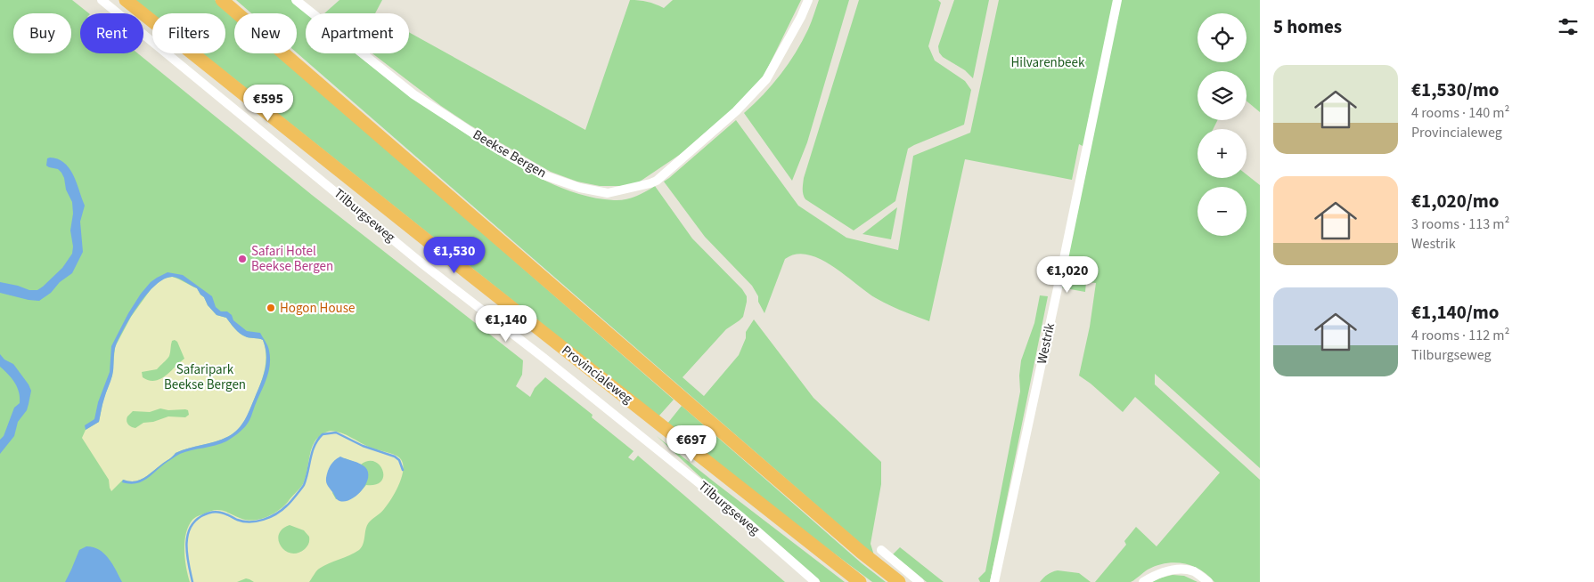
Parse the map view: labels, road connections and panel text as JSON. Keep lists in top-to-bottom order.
{
  "streets": {
    "highway": ["Provincialeweg"],
    "street": ["Beekse Bergen", "Tilburgseweg", "Westrik"]
  },
  "parks": ["Hilvarenbeek", "Safaripark Beekse Bergen"],
  "places": ["Safari Hotel Beekse Bergen", "Hogon House"],
  "page": {
    "heading": "5 homes",
    "map_buttons": ["+", "−"],
    "chip": [
      "Buy",
      "Rent",
      "Filters",
      "New",
      "Apartment"
    ],
    "list": [
      {
        "name": "€1,530/mo",
        "note": "4 rooms · 140 m² · Provincialeweg"
      },
      {
        "name": "€1,020/mo",
        "note": "3 rooms · 113 m² · Westrik"
      },
      {
        "name": "€1,140/mo",
        "note": "4 rooms · 112 m² · Tilburgseweg"
      }
    ],
    "price": [
      "€595",
      "€1,530",
      "€1,020",
      "€1,140",
      "€697"
    ]
  }
}
